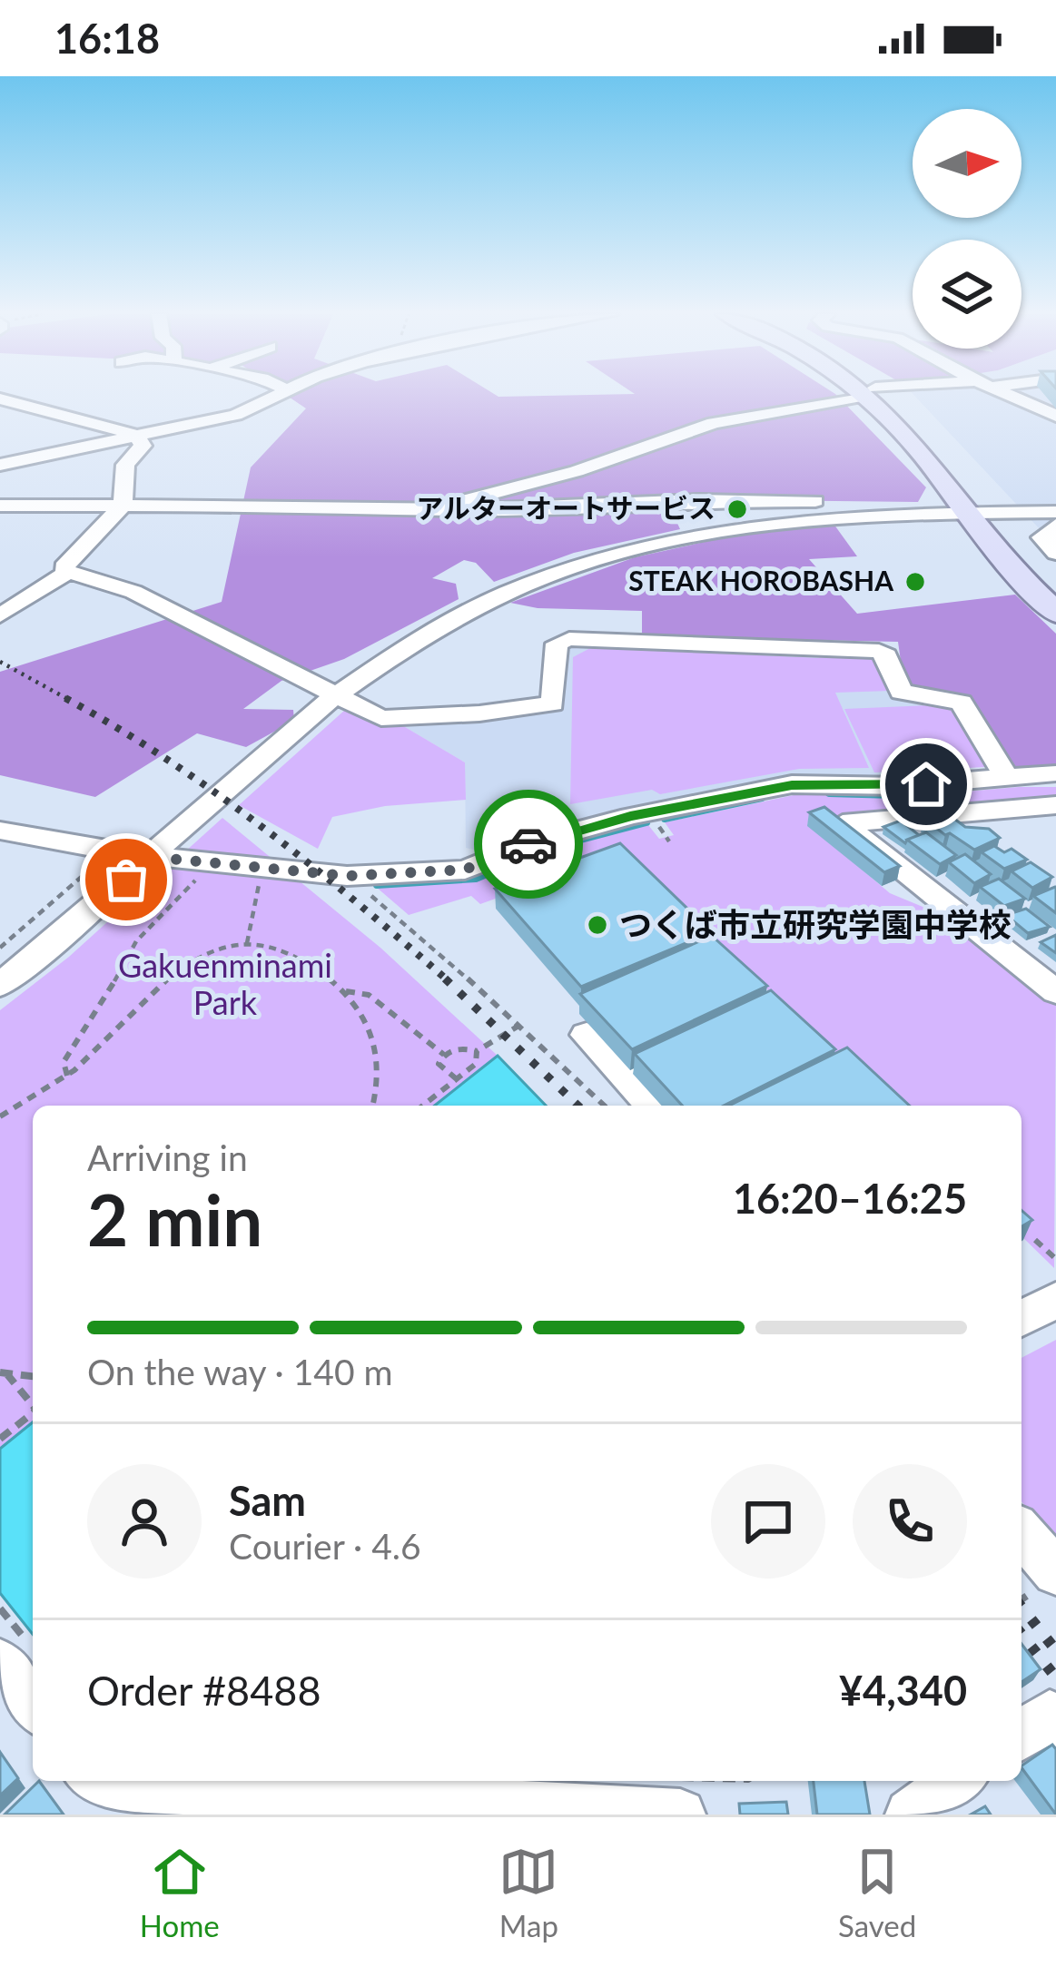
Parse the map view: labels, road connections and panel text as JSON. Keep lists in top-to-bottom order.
{
  "parks": ["Gakuenminami Park"],
  "places": ["アルターオートサービス", "STEAK HOROBASHA", "つくば市立研究学園中学校"],
  "north": "right",
  "page": {
    "status": "16:18",
    "heading": ["2 min", "Arriving in", "16:20–16:25"],
    "panel": [
      "Sam",
      "Courier · 4.6",
      "Order #8488",
      "¥4,340"
    ],
    "bar": "On the way · 140 m",
    "tabs": ["Home", "Map", "Saved"]
  }
}
